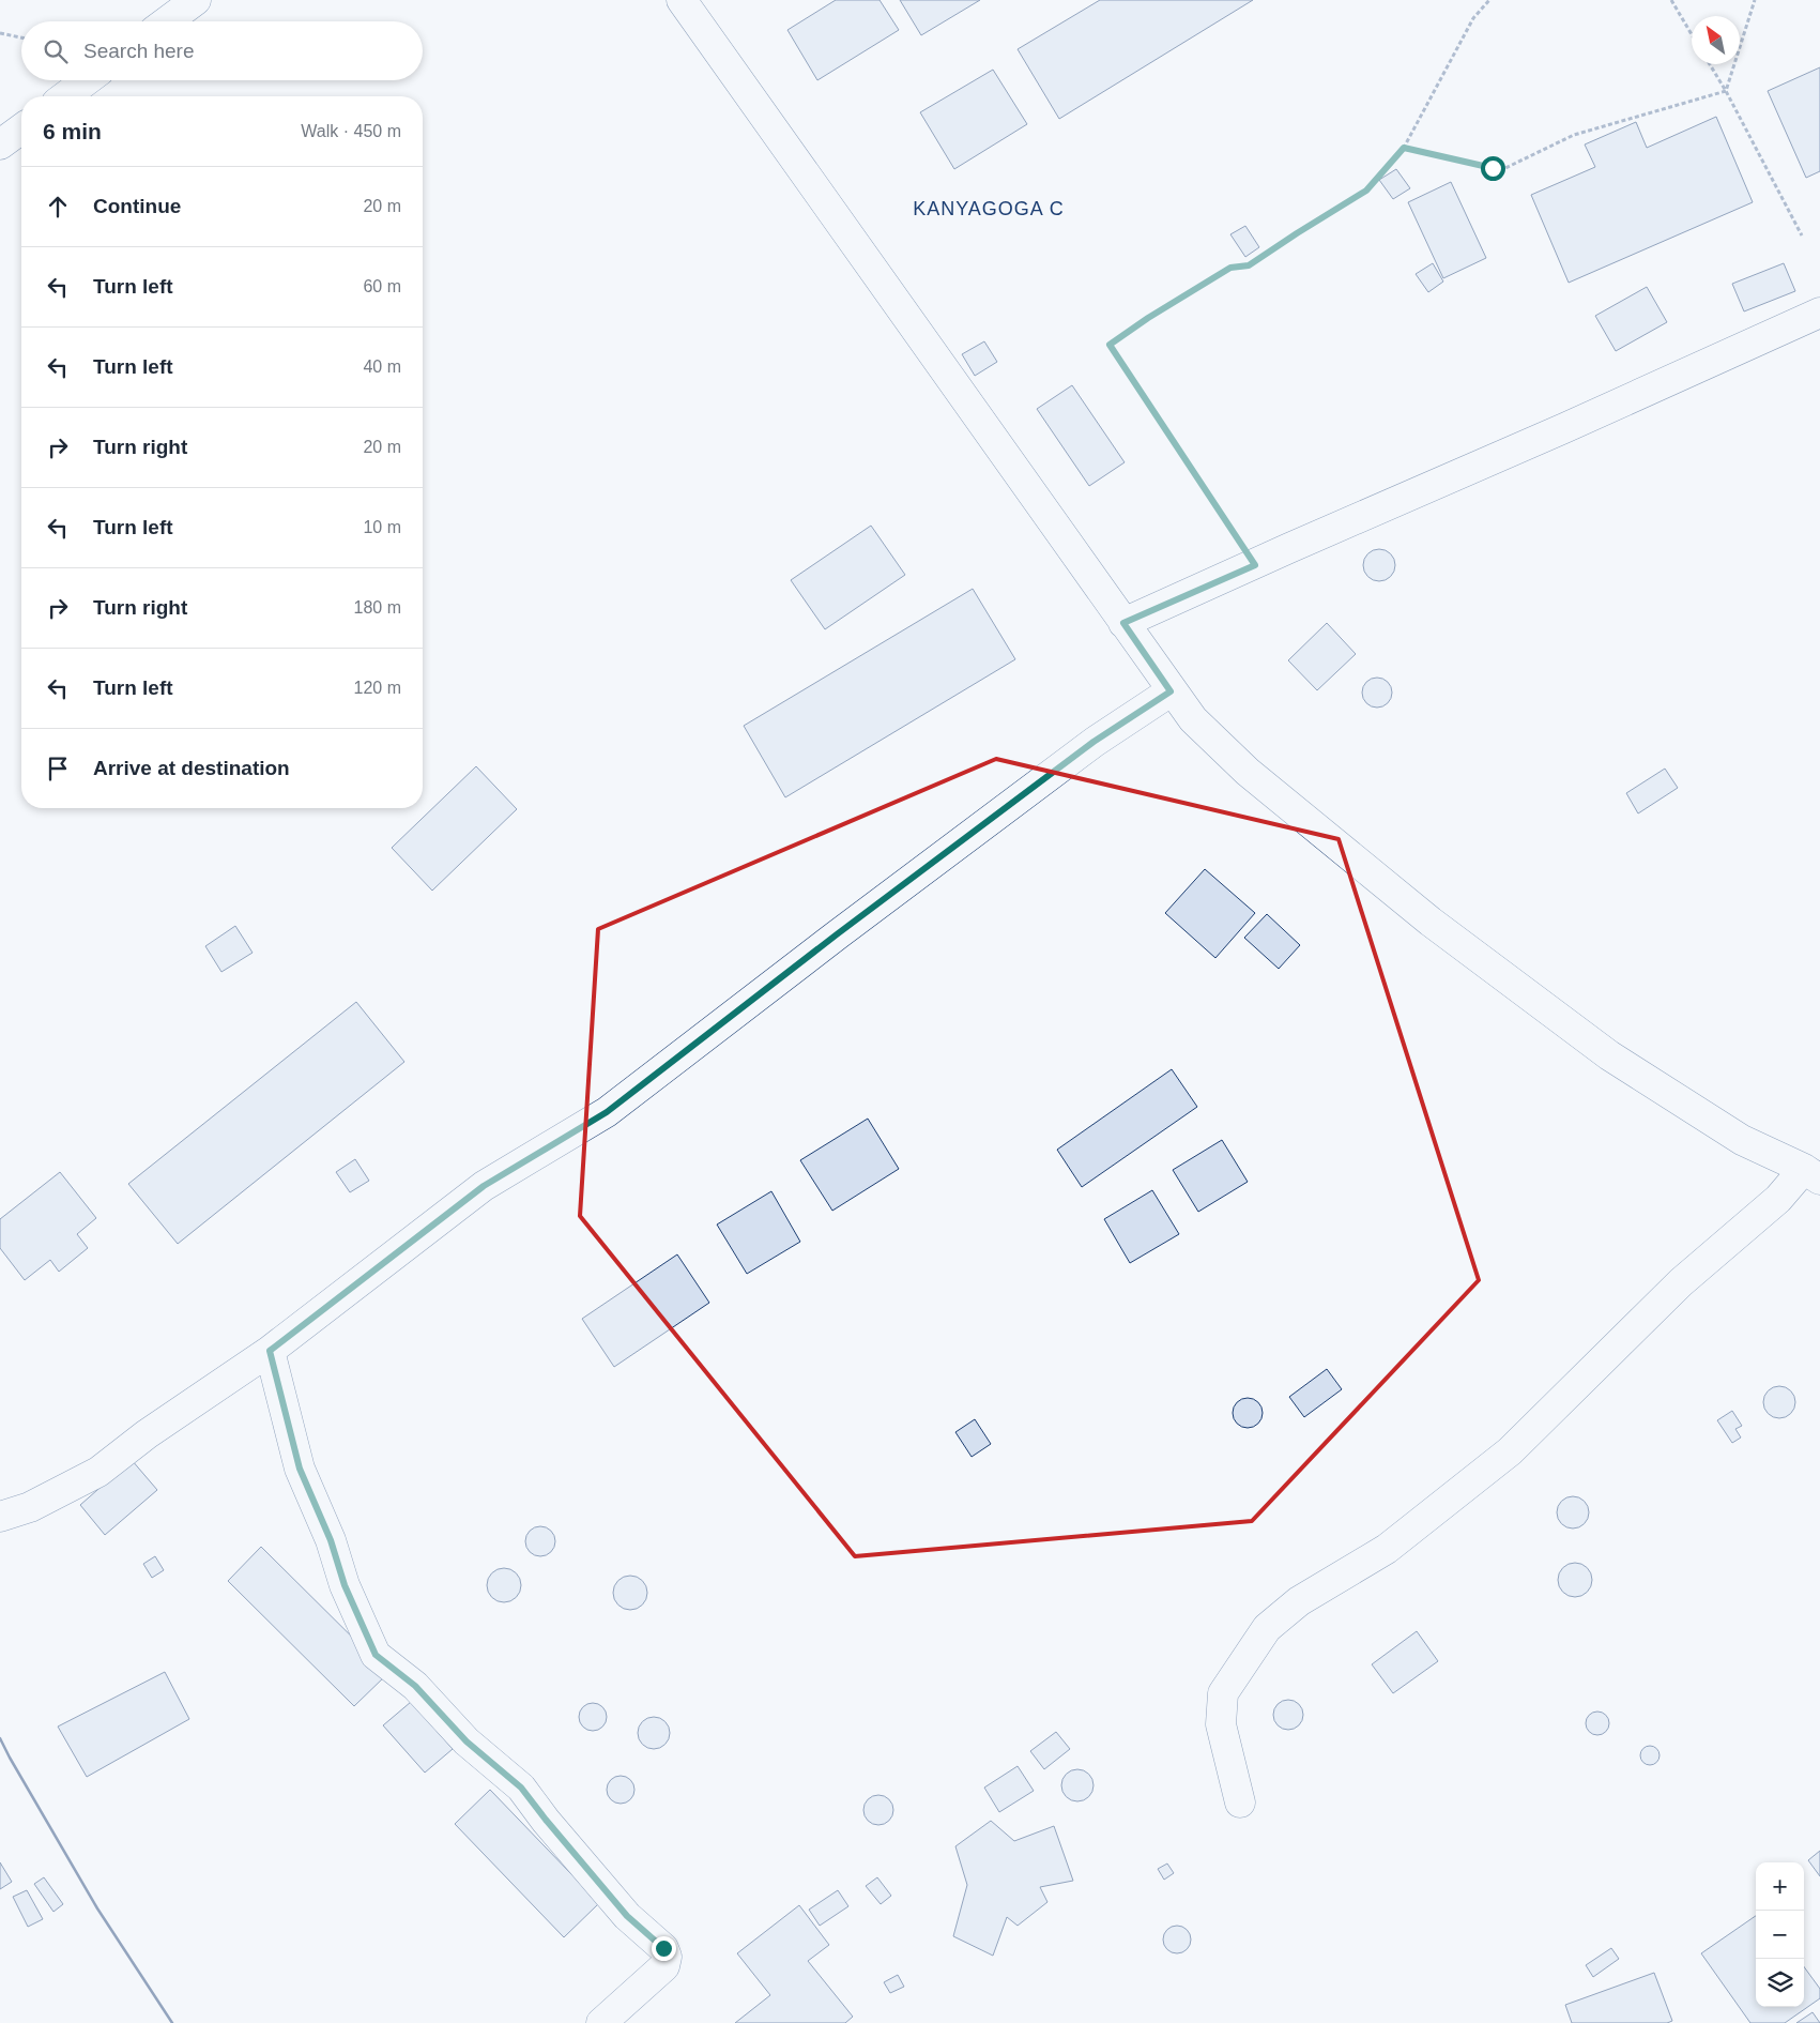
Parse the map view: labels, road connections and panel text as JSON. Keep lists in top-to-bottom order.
{
  "districts": ["KANYAGOGA C"],
  "north": "top left",
  "page": {
    "search": "Search here",
    "heading": ["6 min", "Walk · 450 m"],
    "list": [
      ["Continue", "20 m"],
      ["Turn left", "60 m"],
      ["Turn left", "40 m"],
      ["Turn right", "20 m"],
      ["Turn left", "10 m"],
      ["Turn right", "180 m"],
      ["Turn left", "120 m"],
      "Arrive at destination"
    ],
    "map_buttons": ["+", "−"]
  }
}
